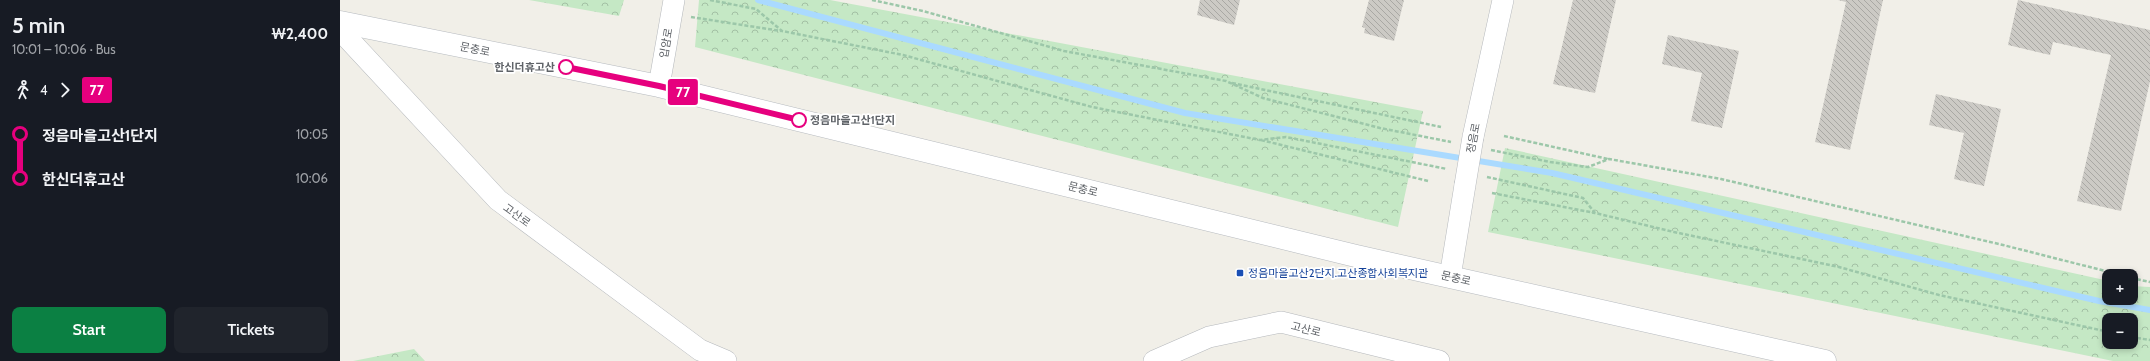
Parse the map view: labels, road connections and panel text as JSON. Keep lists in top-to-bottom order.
{
  "streets": {
    "street": [
      "입암로",
      "문충로",
      "정음로",
      "고산로"
    ]
  },
  "crossings": [
    ["입암로", "문충로"],
    ["문충로", "정음로"]
  ],
  "places": {
    "other": ["한신더휴고산", "정음마을고산1단지"],
    "transit": ["정음마을고산2단지.고산종합사회복지관"]
  },
  "lines": ["bus line 77"],
  "page": {
    "heading": ["5 min", "10:01 – 10:06 · Bus", "₩2,400"],
    "on_map": "77",
    "legs": ["4", "77"],
    "list": [
      {
        "name": "정음마을고산1단지",
        "value": "10:05"
      },
      {
        "name": "한신더휴고산",
        "value": "10:06"
      }
    ],
    "map_buttons": ["+", "−"],
    "buttons": ["Start", "Tickets"]
  }
}
